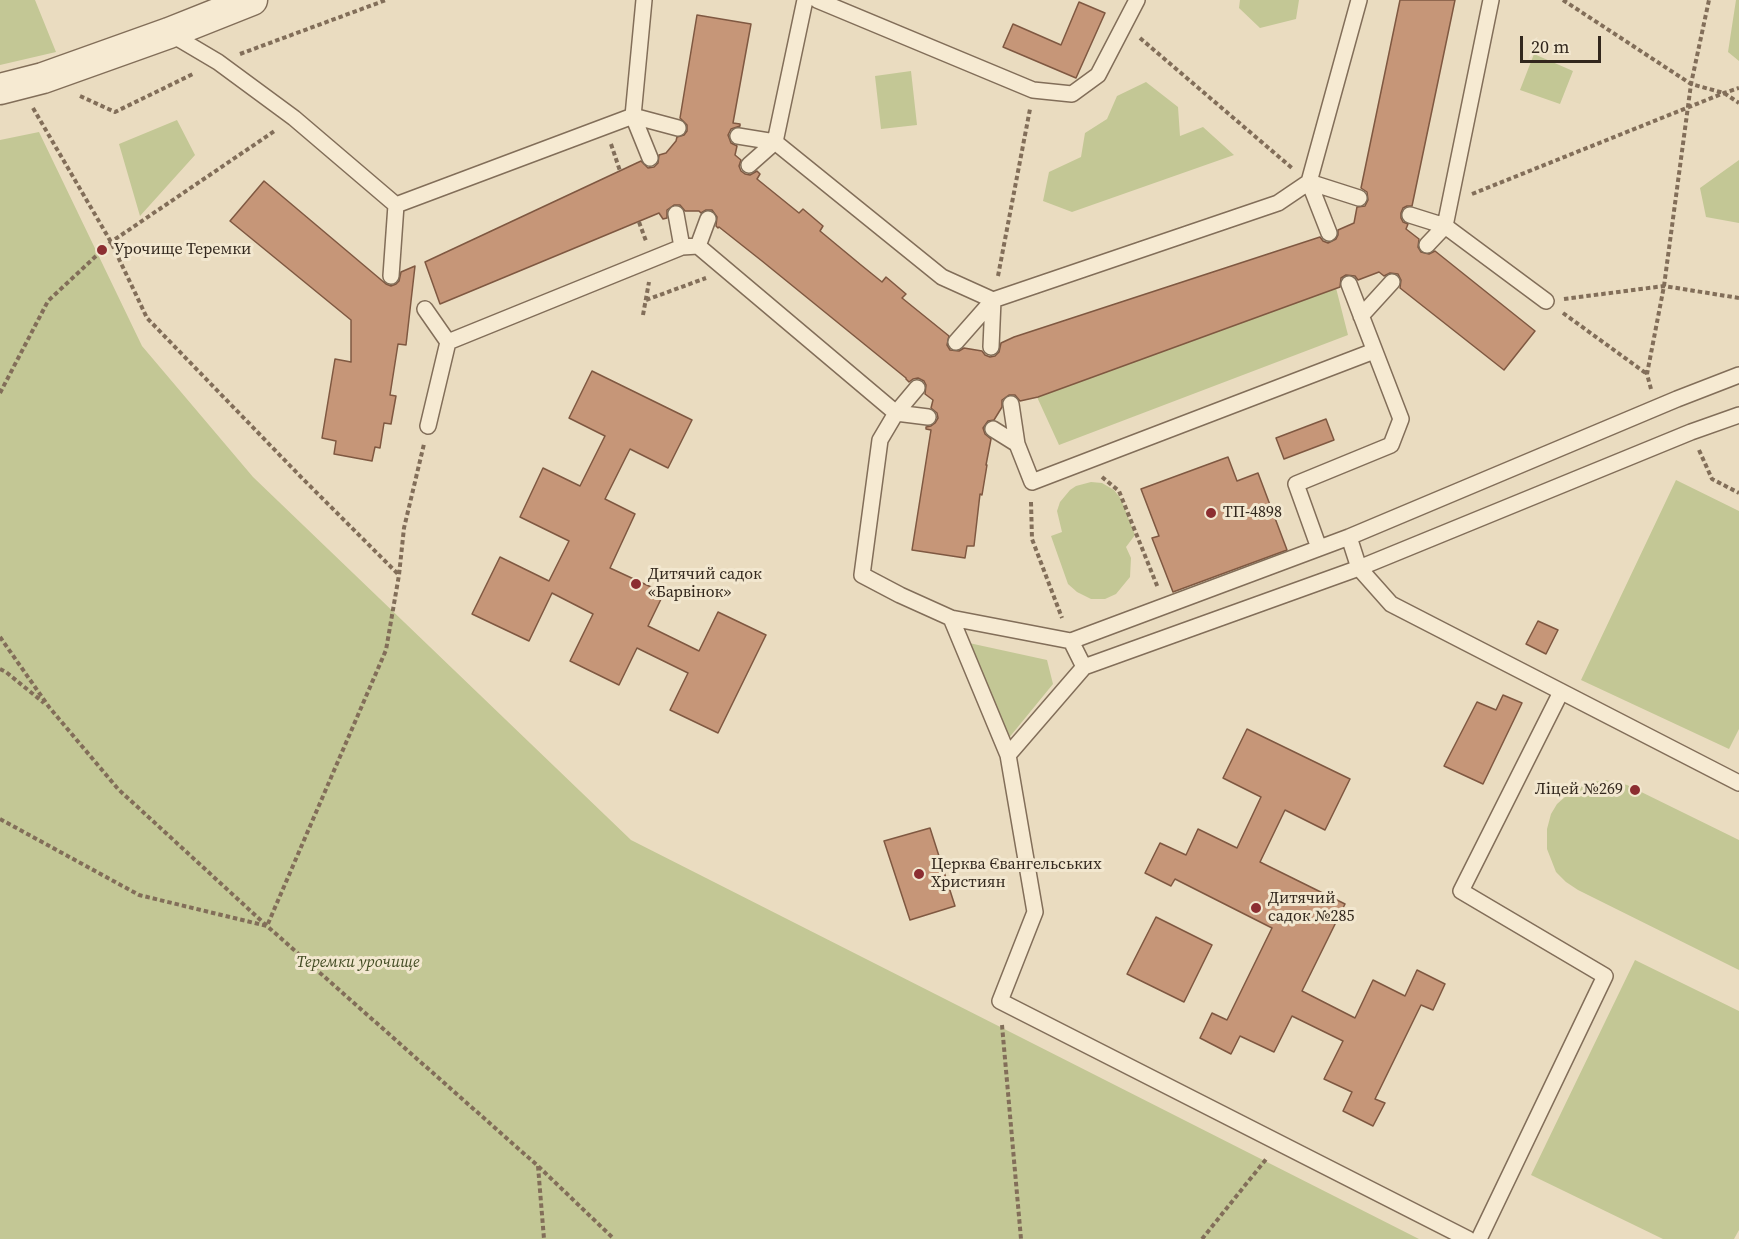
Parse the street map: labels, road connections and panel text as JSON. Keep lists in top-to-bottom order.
{
  "parks": ["Теремки урочище"],
  "places": [
    "Урочище Теремки",
    "ТП-4898",
    "Дитячий садок «Барвінок»",
    "Ліцей №269",
    "Церква Євангельських Християн",
    "Дитячий садок №285"
  ],
  "scale_bar": "20 m"
}
